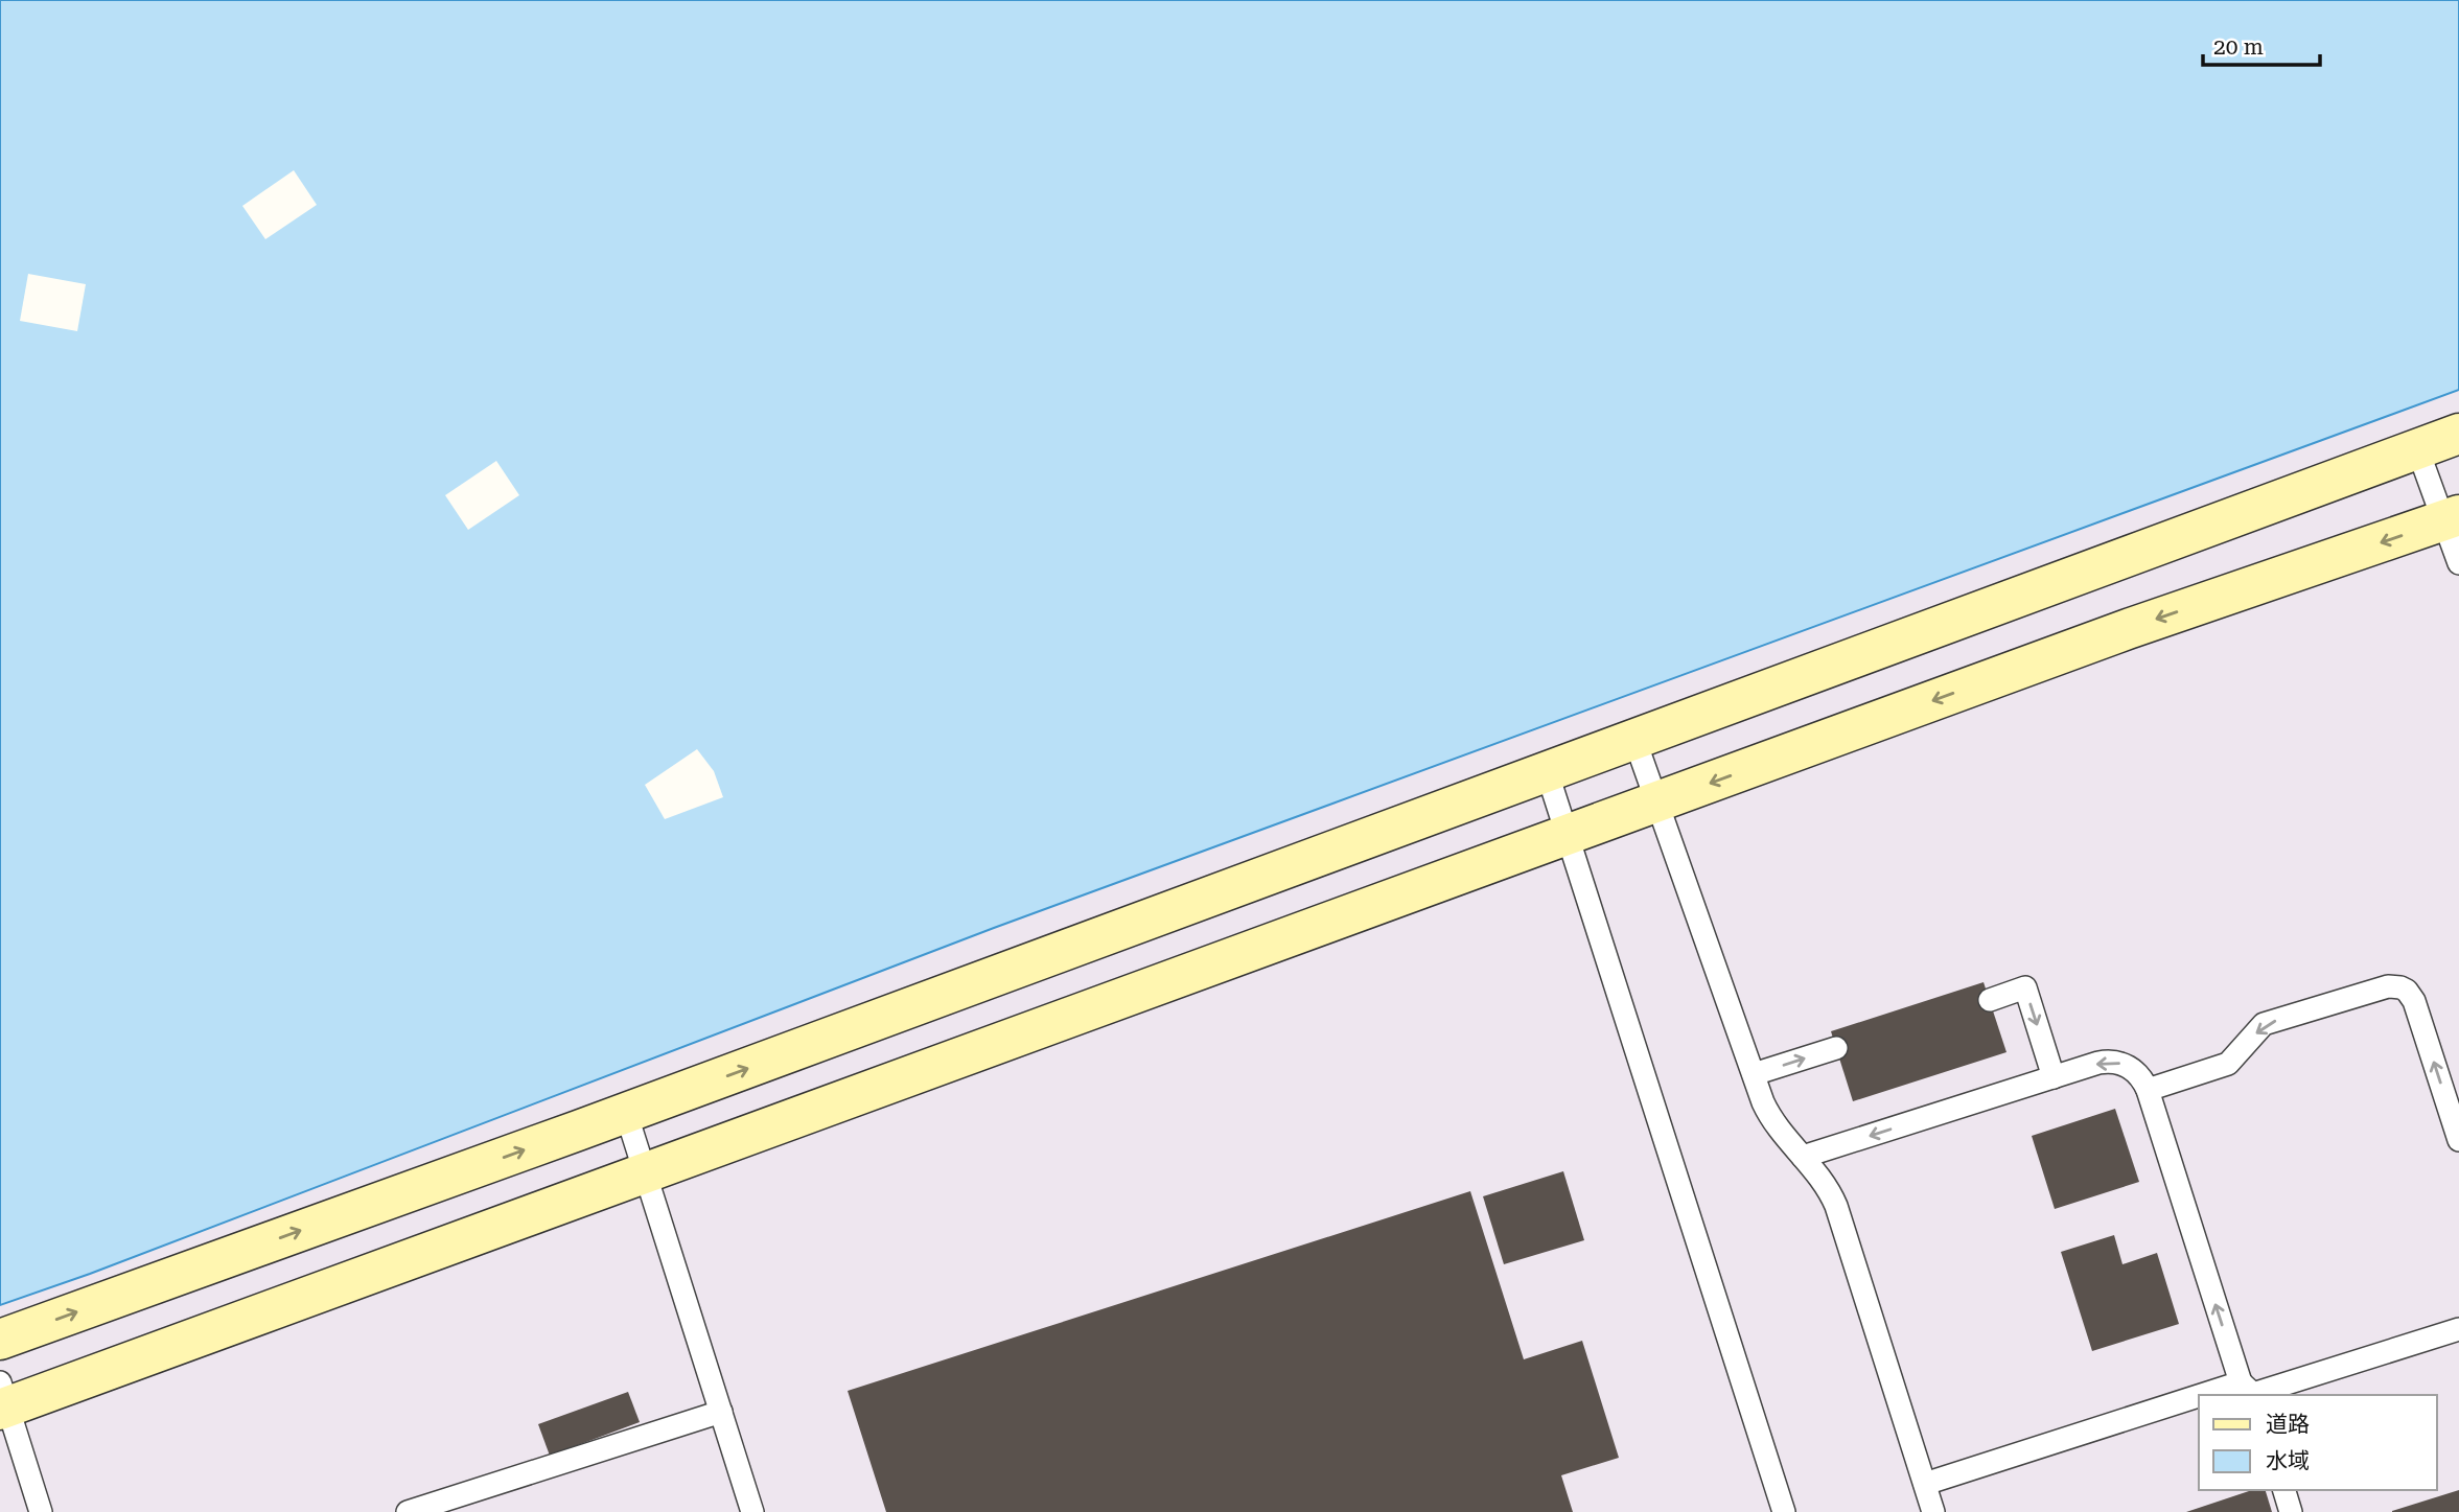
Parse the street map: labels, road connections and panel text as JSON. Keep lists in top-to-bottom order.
{
  "legend": ["道路", "水域"],
  "scale_bar": "20 m"
}
